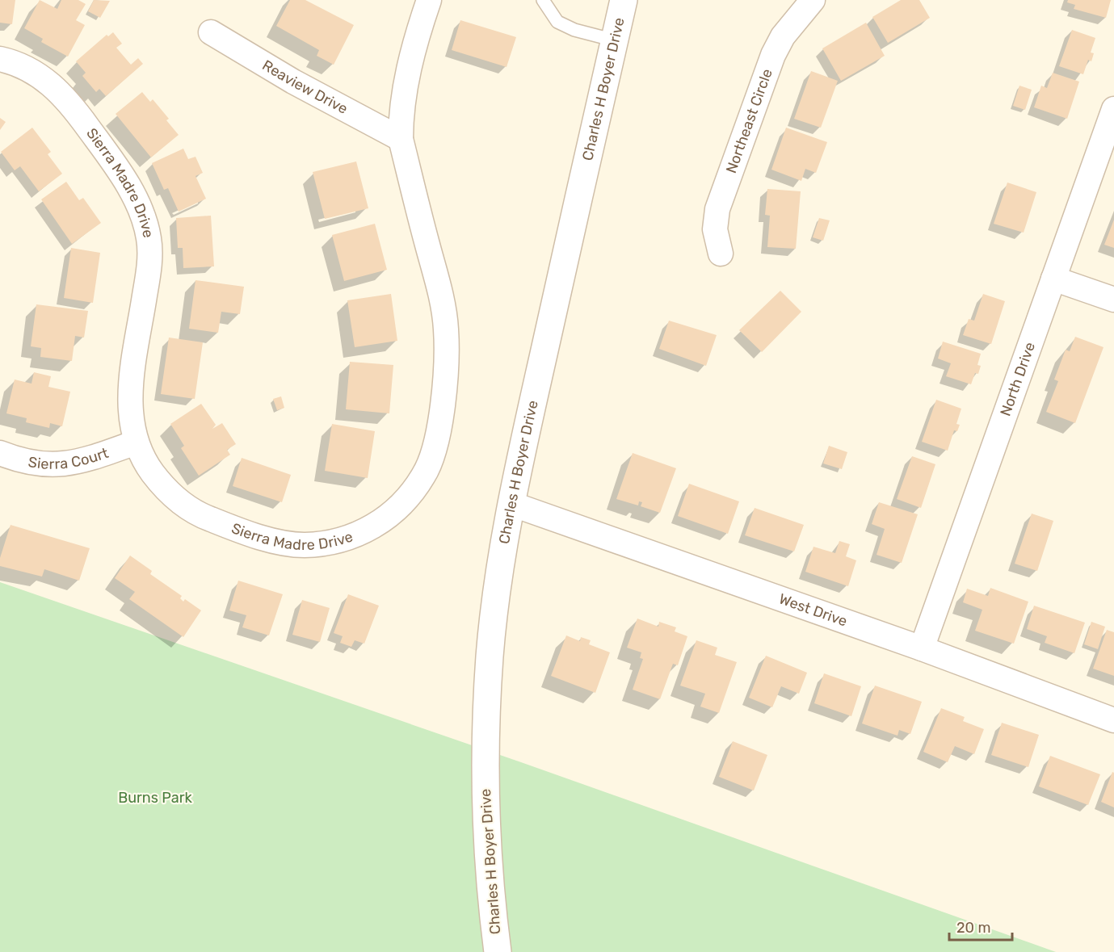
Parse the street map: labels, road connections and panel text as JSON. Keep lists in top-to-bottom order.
{
  "streets": {
    "street": [
      "Reaview Drive",
      "Charles H Boyer Drive",
      "Northeast Circle",
      "Sierra Madre Drive",
      "North Drive",
      "Sierra Court",
      "West Drive"
    ]
  },
  "crossings": [
    ["Reaview Drive", "Sierra Madre Drive"],
    ["Charles H Boyer Drive", "West Drive"],
    ["Sierra Madre Drive", "Sierra Court"],
    ["North Drive", "West Drive"]
  ],
  "parks": ["Burns Park"],
  "scale_bar": "20 m"
}
